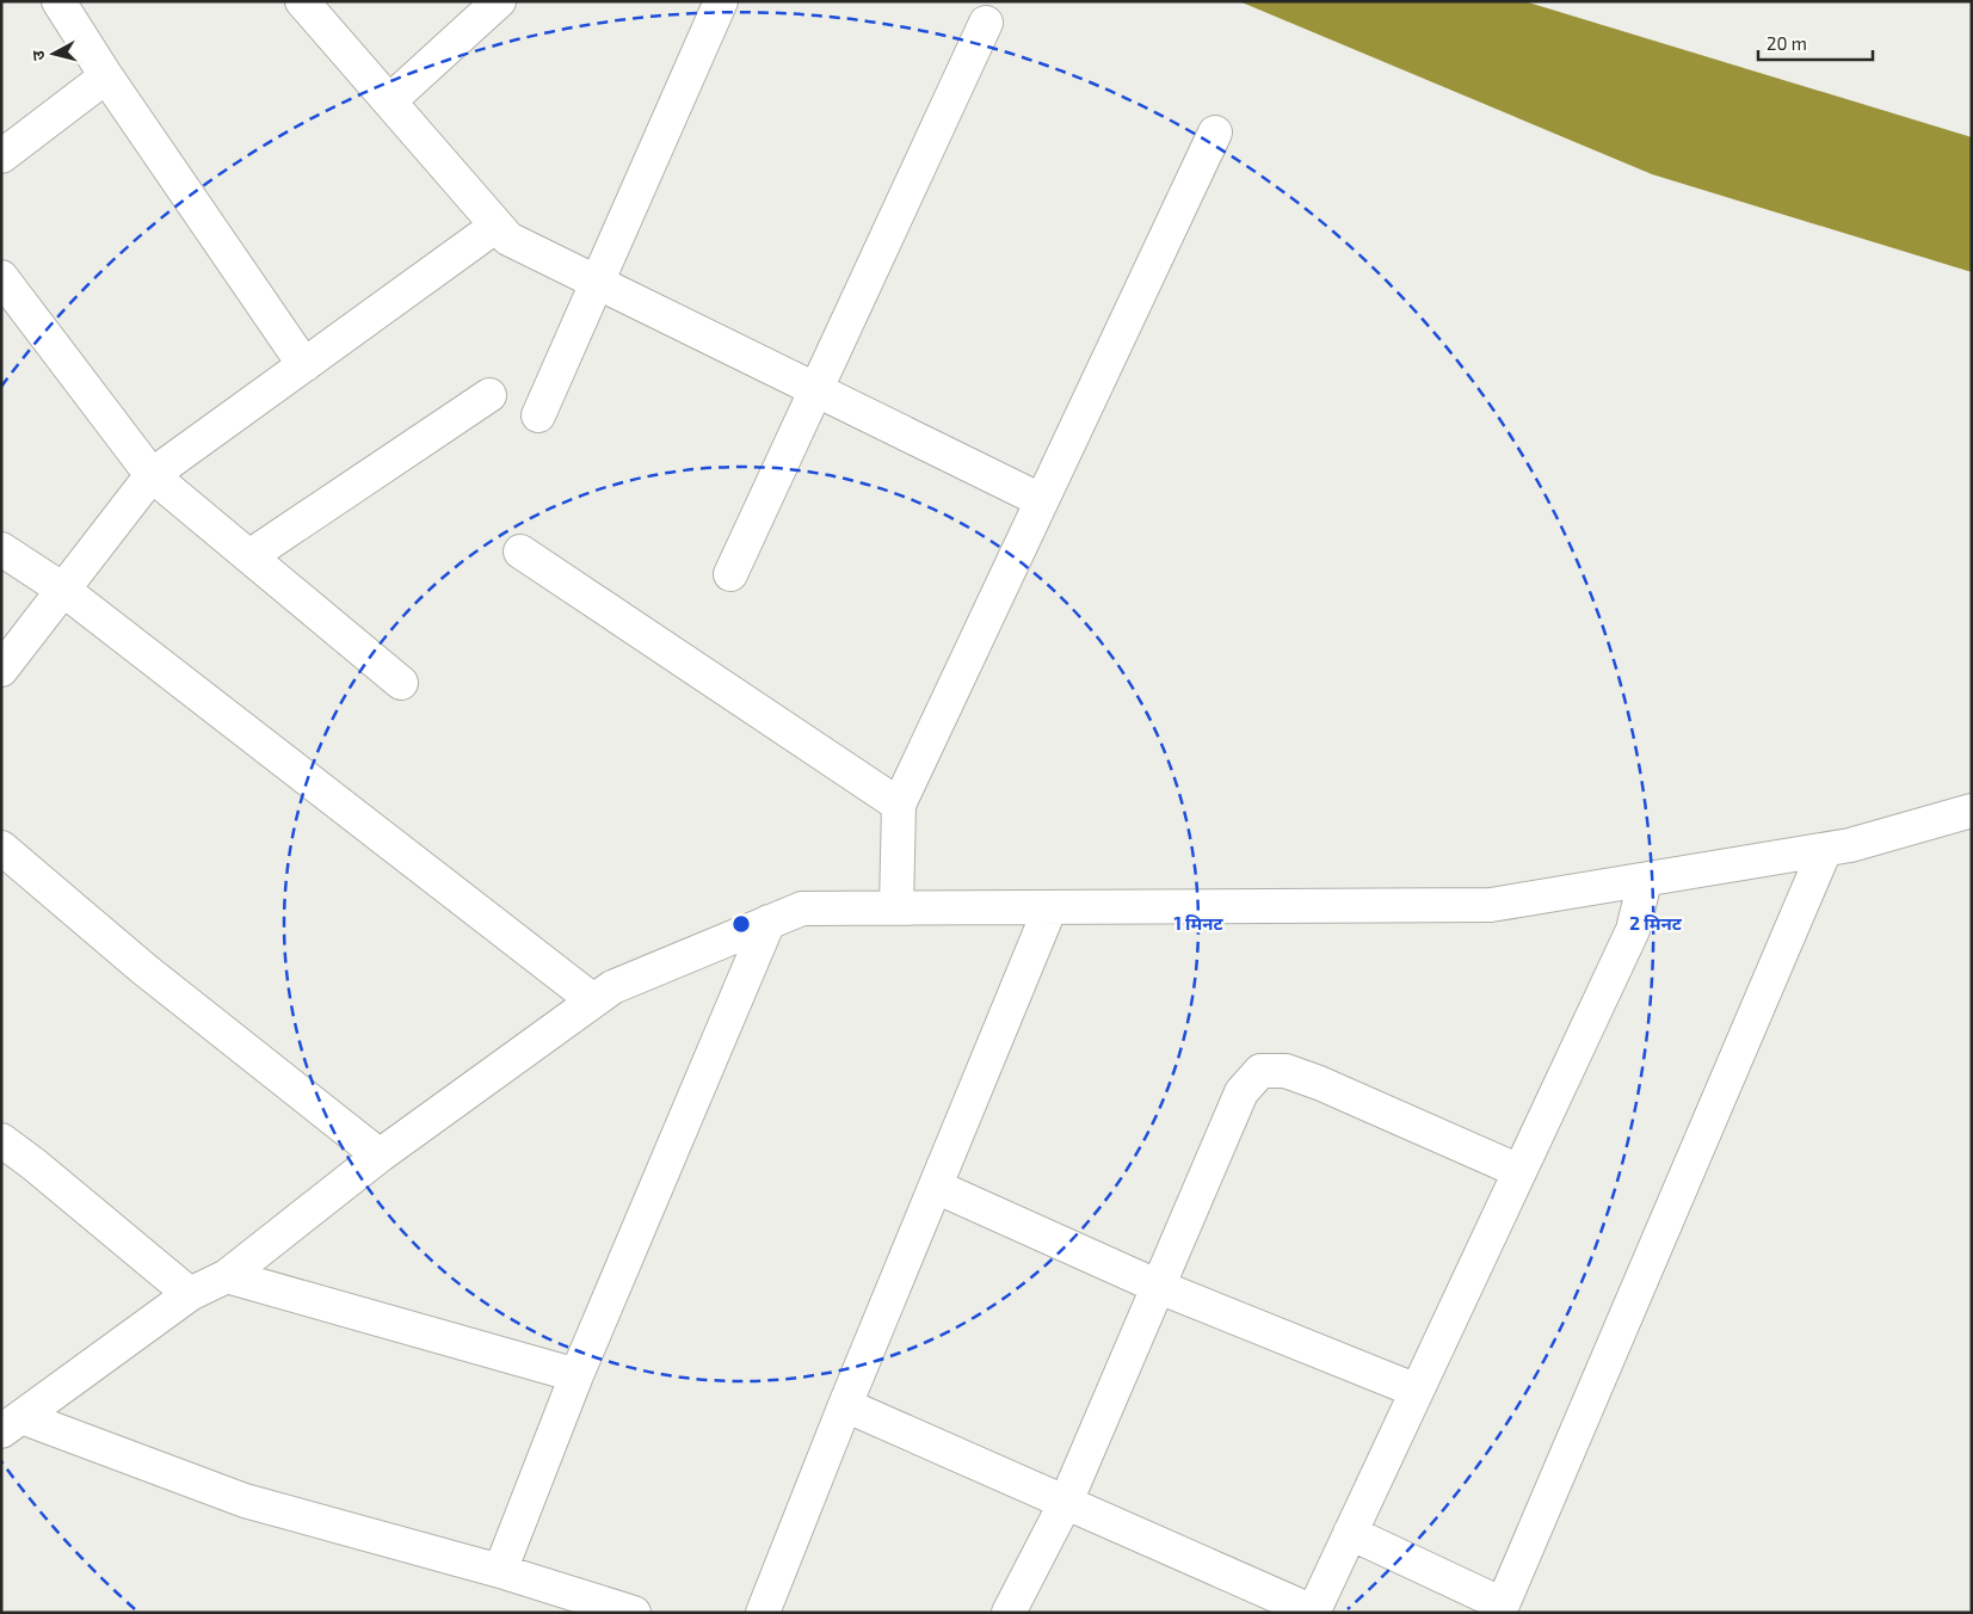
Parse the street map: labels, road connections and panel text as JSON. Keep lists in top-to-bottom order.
{
  "scale_bar": "20 m",
  "north": "left",
  "rings": ["1 मिनट", "2 मिनट"]
}
